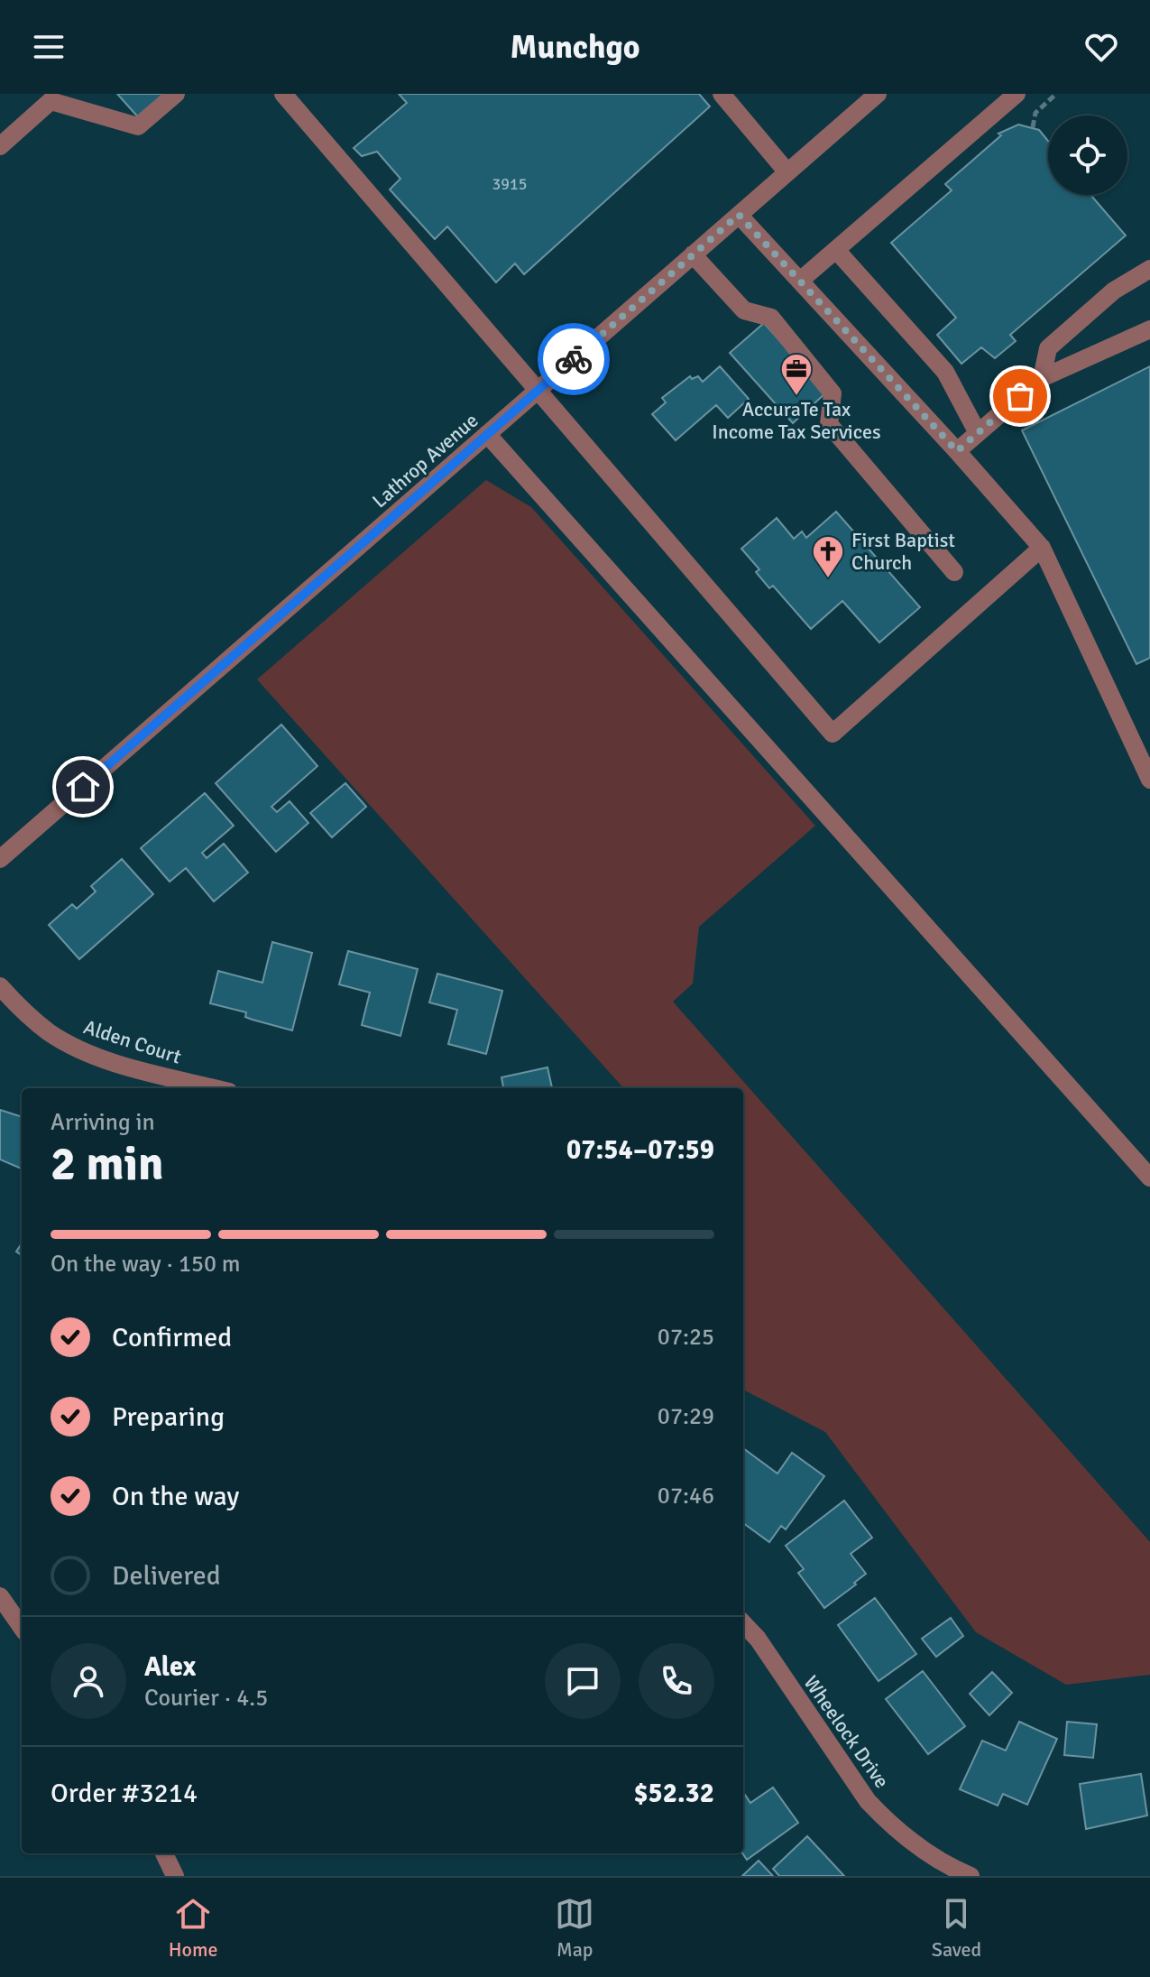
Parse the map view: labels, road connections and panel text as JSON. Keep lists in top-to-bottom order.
{
  "streets": {
    "street": ["Lathrop Avenue", "Alden Court", "Wheelock Drive"]
  },
  "places": {
    "office": ["AccuraTe Tax Income Tax Services"],
    "church": ["First Baptist Church"]
  },
  "house_numbers": ["3915"],
  "page": {
    "header": "Munchgo",
    "heading": ["2 min", "Arriving in", "07:54–07:59"],
    "panel": [
      "Alex",
      "Courier · 4.5",
      "Order #3214",
      "$52.32"
    ],
    "bar": "On the way · 150 m",
    "list": [
      ["Confirmed", "07:25"],
      ["Preparing", "07:29"],
      ["On the way", "07:46"],
      "Delivered"
    ],
    "tabs": ["Home", "Map", "Saved"]
  }
}
